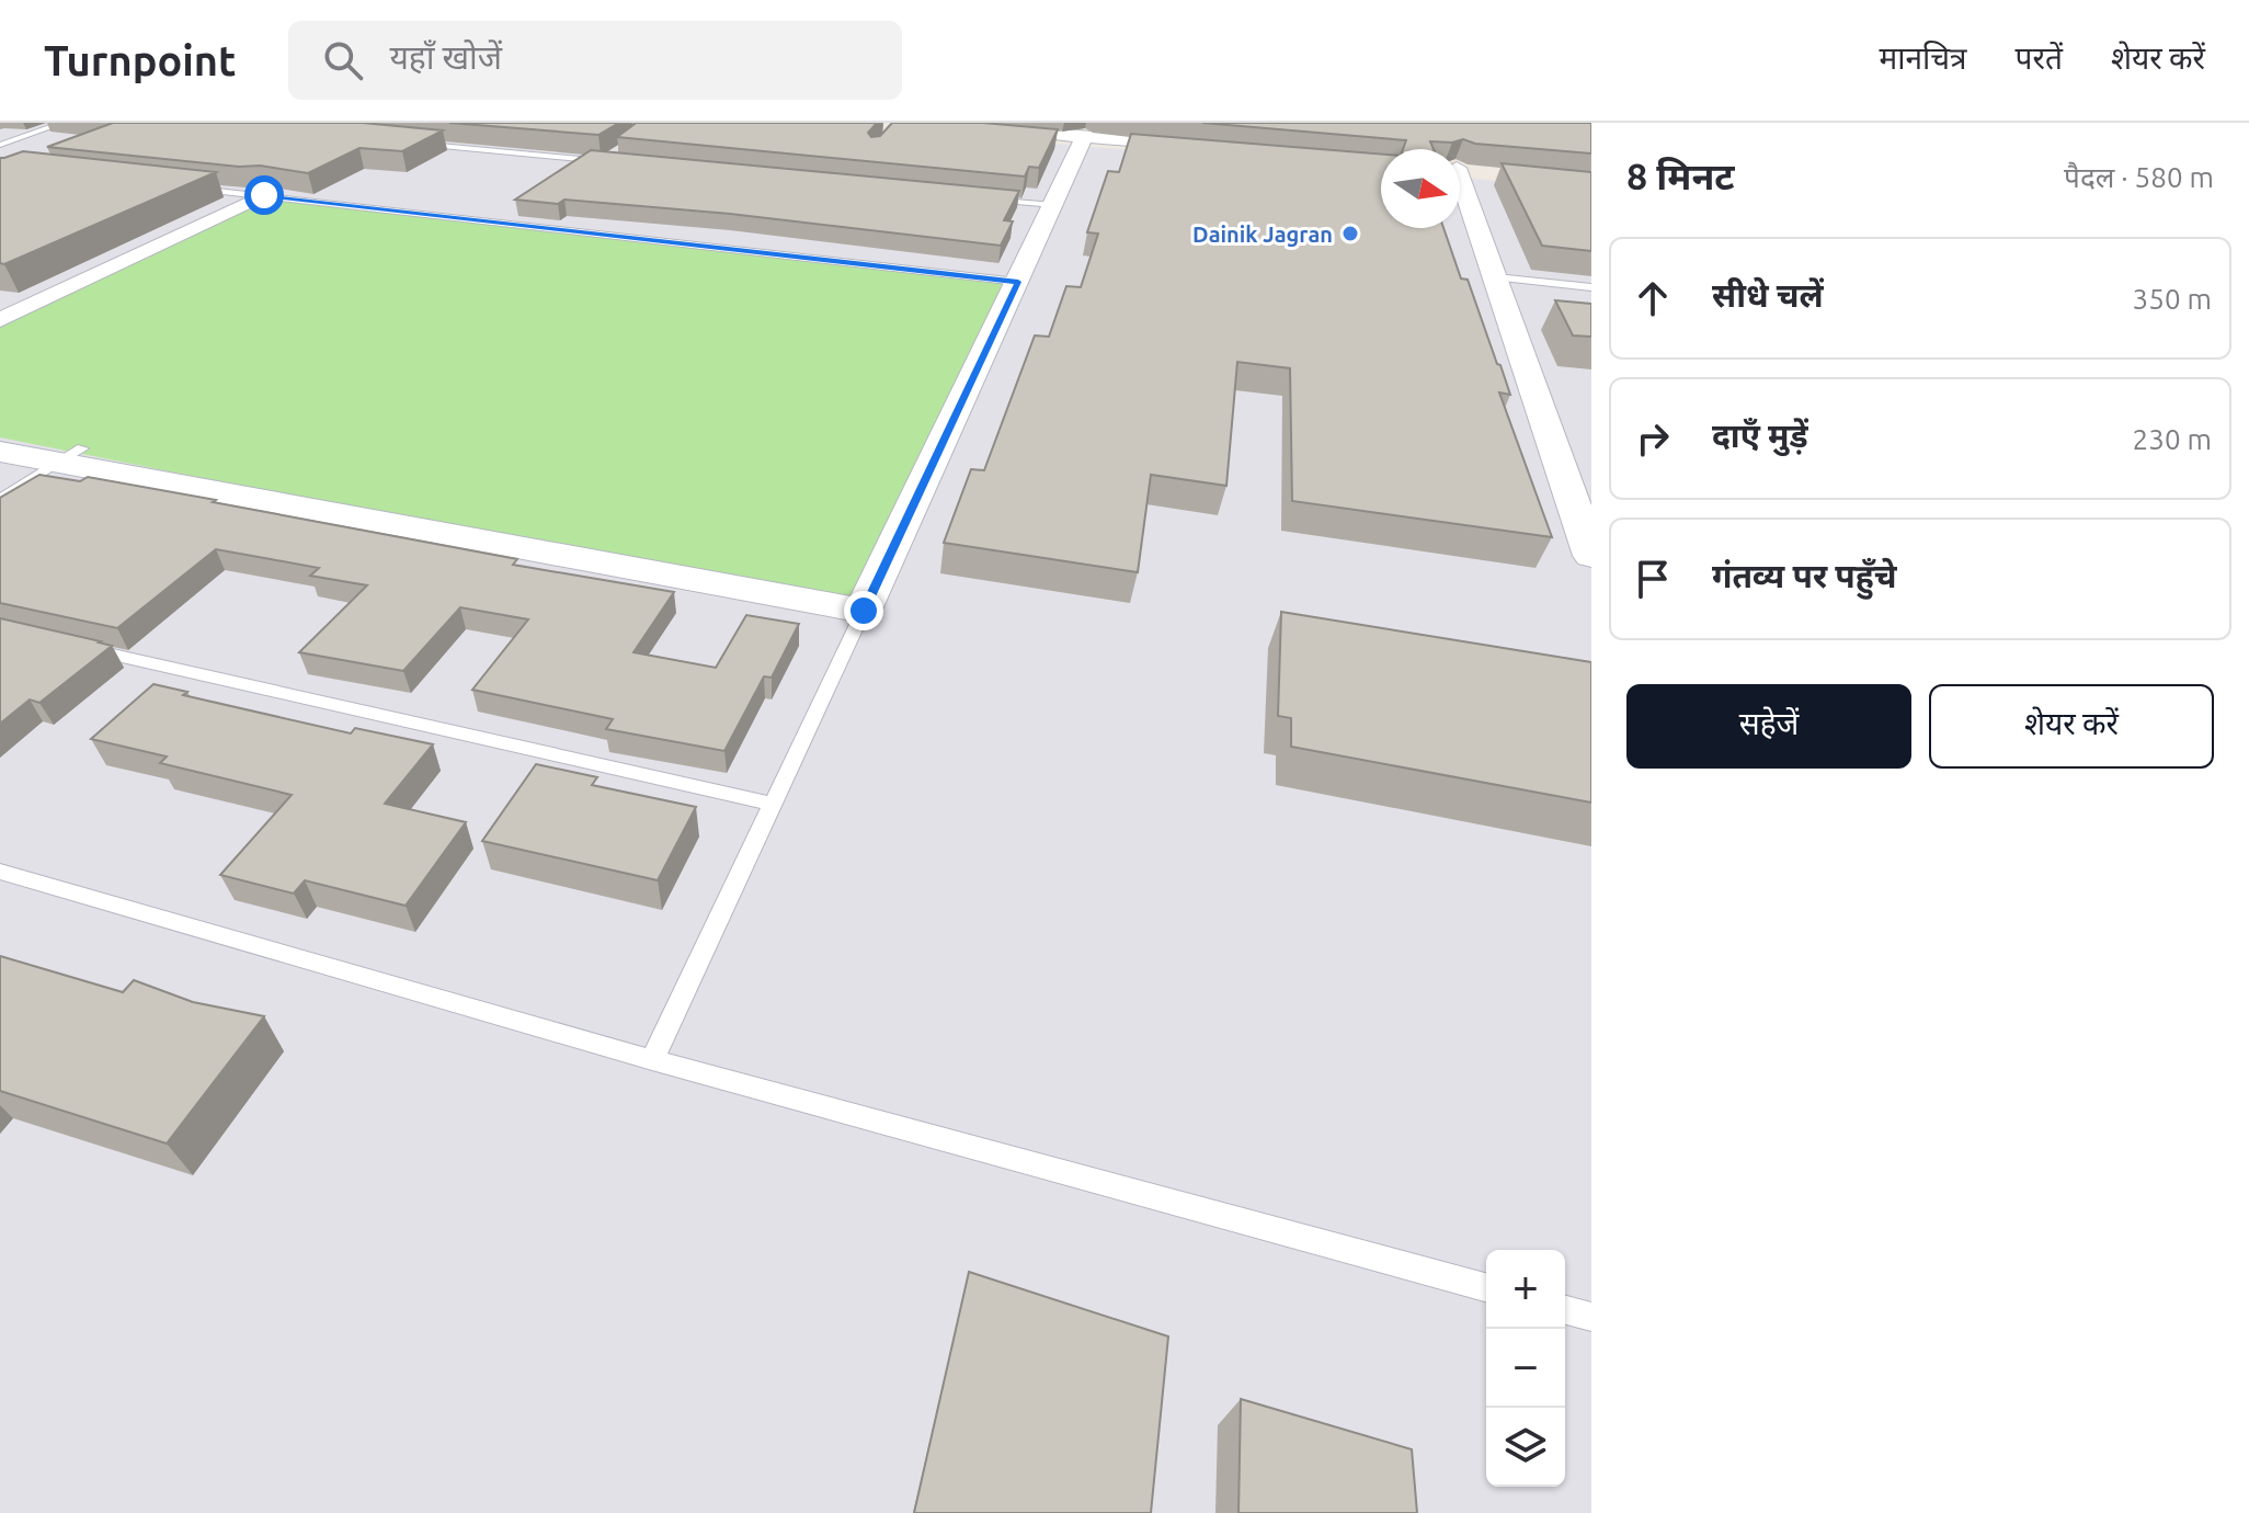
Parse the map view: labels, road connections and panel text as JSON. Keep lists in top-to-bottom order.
{
  "places": ["Dainik Jagran"],
  "north": "right",
  "page": {
    "header": "Turnpoint",
    "search": "यहाँ खोजें",
    "nav": ["मानचित्र", "परतें", "शेयर करें"],
    "heading": ["8 मिनट", "पैदल · 580 m"],
    "list": [
      ["सीधे चलें", "350 m"],
      ["दाएँ मुड़ें", "230 m"],
      "गंतव्य पर पहुँचे"
    ],
    "buttons": ["सहेजें", "शेयर करें"],
    "map_buttons": ["+", "−"]
  }
}
